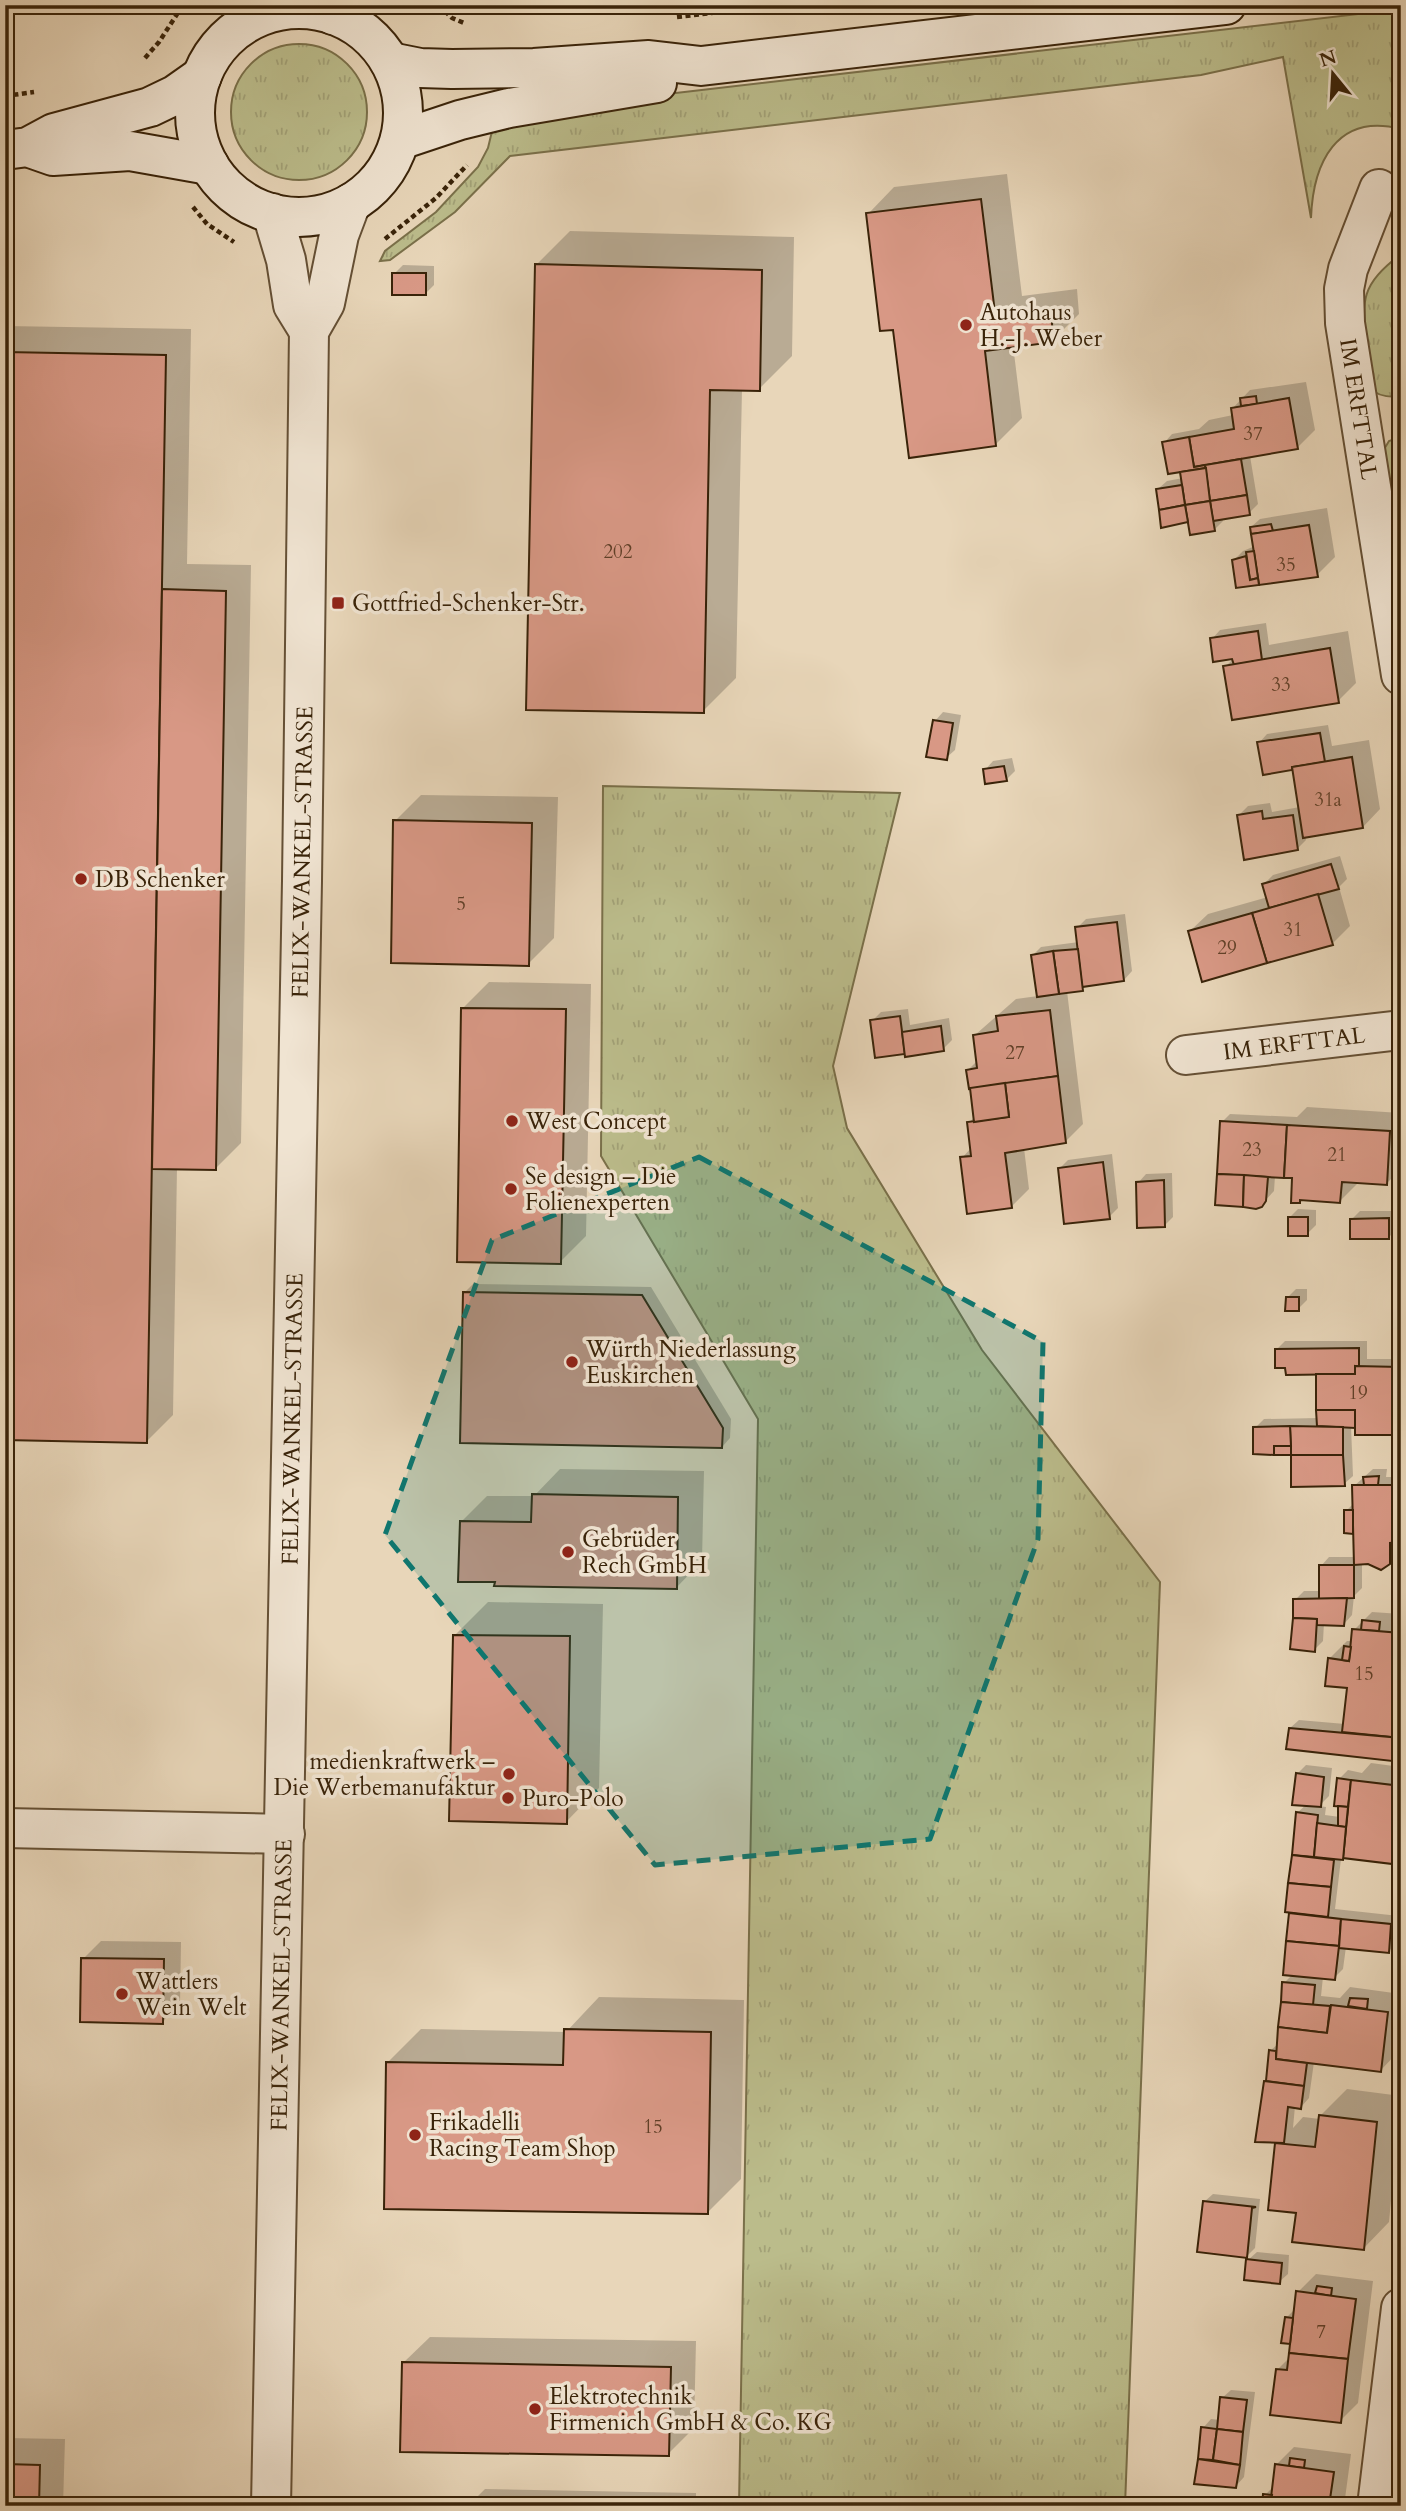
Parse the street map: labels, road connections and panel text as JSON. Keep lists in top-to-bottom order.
{
  "streets": {
    "street": ["IM ERFTTAL", "FELIX-WANKEL-STRASSE"]
  },
  "places": {
    "other": [
      "Autohaus H.-J. Weber",
      "DB Schenker",
      "West Concept",
      "Se design – Die Folienexperten",
      "Würth Niederlassung Euskirchen",
      "Gebrüder Rech GmbH",
      "medienkraftwerk – Die Werbemanufaktur",
      "Puro-Polo",
      "Wattlers Wein Welt",
      "Frikadelli Racing Team Shop",
      "Elektrotechnik Firmenich GmbH & Co. KG"
    ],
    "transit": ["Gottfried-Schenker-Str."]
  },
  "house_numbers": [
    "37",
    "202",
    "35",
    "33",
    "31a",
    "5",
    "31",
    "29",
    "27",
    "23",
    "21",
    "19",
    "15",
    "15",
    "7"
  ],
  "north": "top"
}
